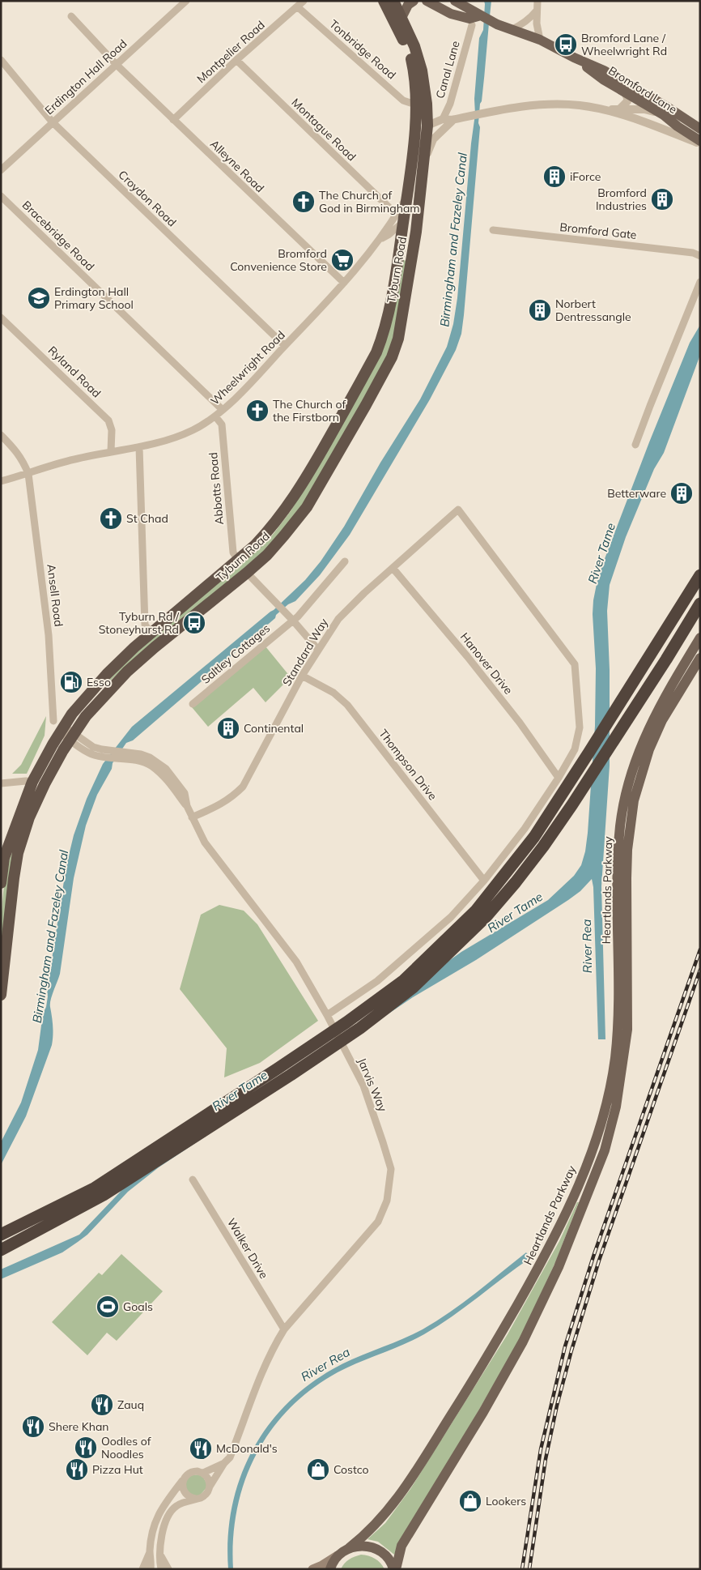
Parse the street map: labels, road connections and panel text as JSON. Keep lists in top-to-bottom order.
{
  "streets": {
    "highway": ["Tyburn Road"],
    "main road": ["Bromford Lane", "Heartlands Parkway"],
    "street": [
      "Tonbridge Road",
      "Montpelier Road",
      "Canal Lane",
      "Erdington Hall Road",
      "Montague Road",
      "Alleyne Road",
      "Croydon Road",
      "Bromford Gate",
      "Bracebridge Road",
      "Wheelwright Road",
      "Ryland Road",
      "Abbotts Road",
      "Ansell Road",
      "Standard Way",
      "Saltley Cottages",
      "Hanover Drive",
      "Thompson Drive",
      "Jarvis Way",
      "Walker Drive"
    ]
  },
  "crossings": [
    ["Tonbridge Road", "Montpelier Road"],
    ["Tonbridge Road", "Tyburn Road"],
    ["Montpelier Road", "Montague Road"],
    ["Montpelier Road", "Alleyne Road"],
    ["Erdington Hall Road", "Alleyne Road"],
    ["Erdington Hall Road", "Croydon Road"],
    ["Montague Road", "Tyburn Road"],
    ["Montague Road", "Wheelwright Road"],
    ["Alleyne Road", "Wheelwright Road"],
    ["Croydon Road", "Wheelwright Road"],
    ["Bracebridge Road", "Wheelwright Road"],
    ["Tyburn Road", "Wheelwright Road"],
    ["Tyburn Road", "Abbotts Road"],
    ["Tyburn Road", "Ansell Road"],
    ["Tyburn Road", "Jarvis Way"],
    ["Wheelwright Road", "Ryland Road"],
    ["Wheelwright Road", "Abbotts Road"],
    ["Wheelwright Road", "Ansell Road"],
    ["Standard Way", "Hanover Drive"],
    ["Standard Way", "Thompson Drive"],
    ["Standard Way", "Jarvis Way"],
    ["Jarvis Way", "Walker Drive"]
  ],
  "water": ["Birmingham and Fazeley Canal", "River Tame", "River Rea"],
  "places": {
    "bus stop": ["Bromford Lane / Wheelwright Rd", "Tyburn Rd / Stoneyhurst Rd"],
    "building": [
      "iForce",
      "Bromford Industries",
      "Norbert Dentressangle",
      "Betterware",
      "Continental"
    ],
    "church": ["The Church of God in Birmingham", "The Church of the Firstborn", "St Chad"],
    "supermarket": ["Bromford Convenience Store"],
    "school or university": ["Erdington Hall Primary School"],
    "fuel station": ["Esso"],
    "sports": ["Goals"],
    "restaurant": [
      "Zauq",
      "Shere Khan",
      "Oodles of Noodles",
      "McDonald's",
      "Pizza Hut"
    ],
    "shop": ["Costco", "Lookers"]
  }
}
